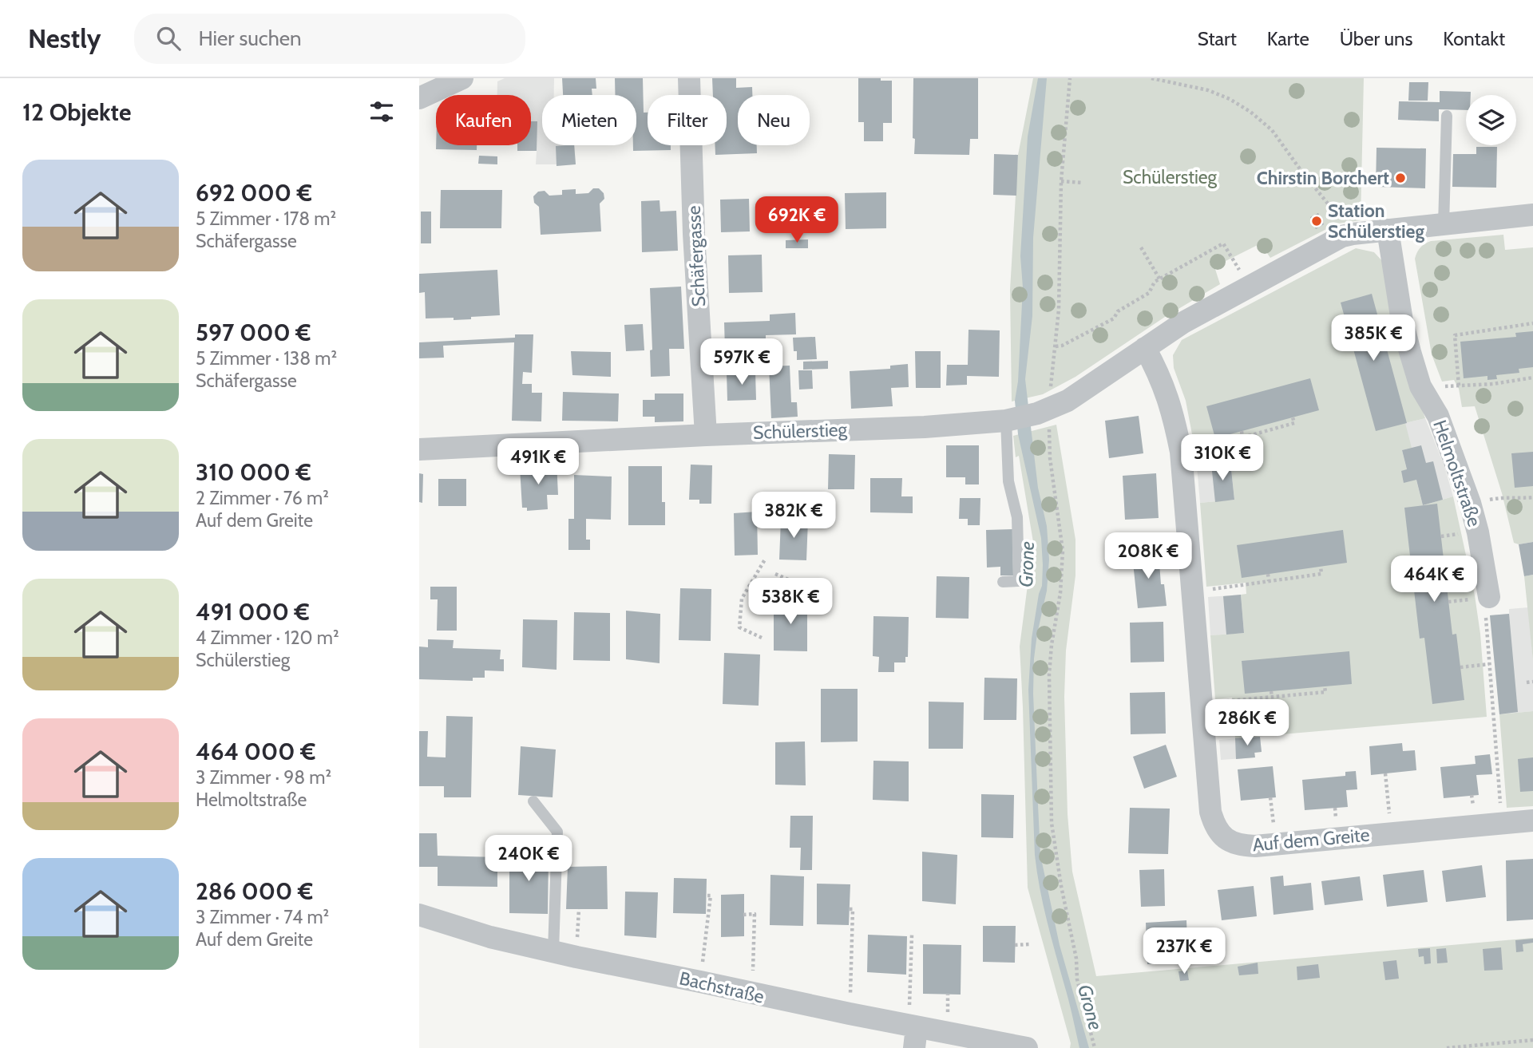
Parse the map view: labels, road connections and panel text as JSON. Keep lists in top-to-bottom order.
{
  "streets": {
    "street": [
      "Schäfergasse",
      "Schülerstieg",
      "Helmoltstraße",
      "Auf dem Greite",
      "Bachstraße"
    ]
  },
  "crossings": [
    ["Schäfergasse", "Schülerstieg"],
    ["Schülerstieg", "Helmoltstraße"],
    ["Schülerstieg", "Auf dem Greite"]
  ],
  "water": ["Grone"],
  "parks": ["Schülerstieg"],
  "places": ["Chirstin Borchert", "Station Schülerstieg"],
  "page": {
    "header": "Nestly",
    "search": "Hier suchen",
    "nav": [
      "Start",
      "Karte",
      "Über uns",
      "Kontakt"
    ],
    "heading": "12 Objekte",
    "chip": [
      "Kaufen",
      "Mieten",
      "Filter",
      "Neu"
    ],
    "list": [
      {
        "name": "692 000 €",
        "note": "5 Zimmer · 178 m² · Schäfergasse"
      },
      {
        "name": "597 000 €",
        "note": "5 Zimmer · 138 m² · Schäfergasse"
      },
      {
        "name": "310 000 €",
        "note": "2 Zimmer · 76 m² · Auf dem Greite"
      },
      {
        "name": "491 000 €",
        "note": "4 Zimmer · 120 m² · Schülerstieg"
      },
      {
        "name": "464 000 €",
        "note": "3 Zimmer · 98 m² · Helmoltstraße"
      },
      {
        "name": "286 000 €",
        "note": "3 Zimmer · 74 m² · Auf dem Greite"
      }
    ],
    "price": [
      "692K €",
      "385K €",
      "597K €",
      "310K €",
      "491K €",
      "382K €",
      "208K €",
      "464K €",
      "538K €",
      "286K €",
      "240K €",
      "237K €"
    ]
  }
}
